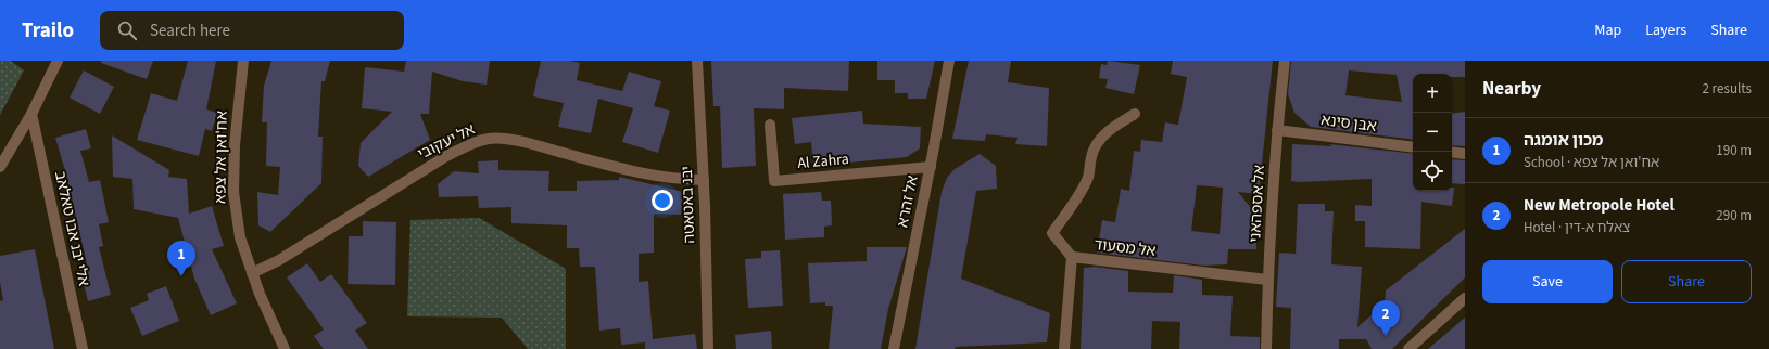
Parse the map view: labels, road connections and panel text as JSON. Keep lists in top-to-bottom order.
{
  "streets": {
    "street": [
      "אבן סינא",
      "אל יעקובי",
      "אח'ואן אל צפא",
      "Al Zahra",
      "אל זהרא",
      "אל אספהאני",
      "יבנ באטאטה",
      "אלי יבנ אבו טאלאב",
      "אל מסעוד"
    ]
  },
  "crossings": [
    ["אבן סינא", "אל אספהאני"],
    ["אל יעקובי", "אח'ואן אל צפא"],
    ["אל יעקובי", "יבנ באטאטה"],
    ["Al Zahra", "אל זהרא"],
    ["אל אספהאני", "אל מסעוד"]
  ],
  "page": {
    "header": "Trailo",
    "search": "Search here",
    "nav": ["Map", "Layers", "Share"],
    "heading": ["Nearby", "2 results"],
    "map_buttons": ["+", "−"],
    "list": [
      {
        "mark": "1",
        "name": "מכון אומגה",
        "note": "School · אח'ואן אל צפא",
        "value": "190 m"
      },
      {
        "mark": "2",
        "name": "New Metropole Hotel",
        "note": "Hotel · צאלח א-דין",
        "value": "290 m"
      }
    ],
    "pins": ["1", "2"],
    "buttons": ["Save", "Share"]
  }
}
